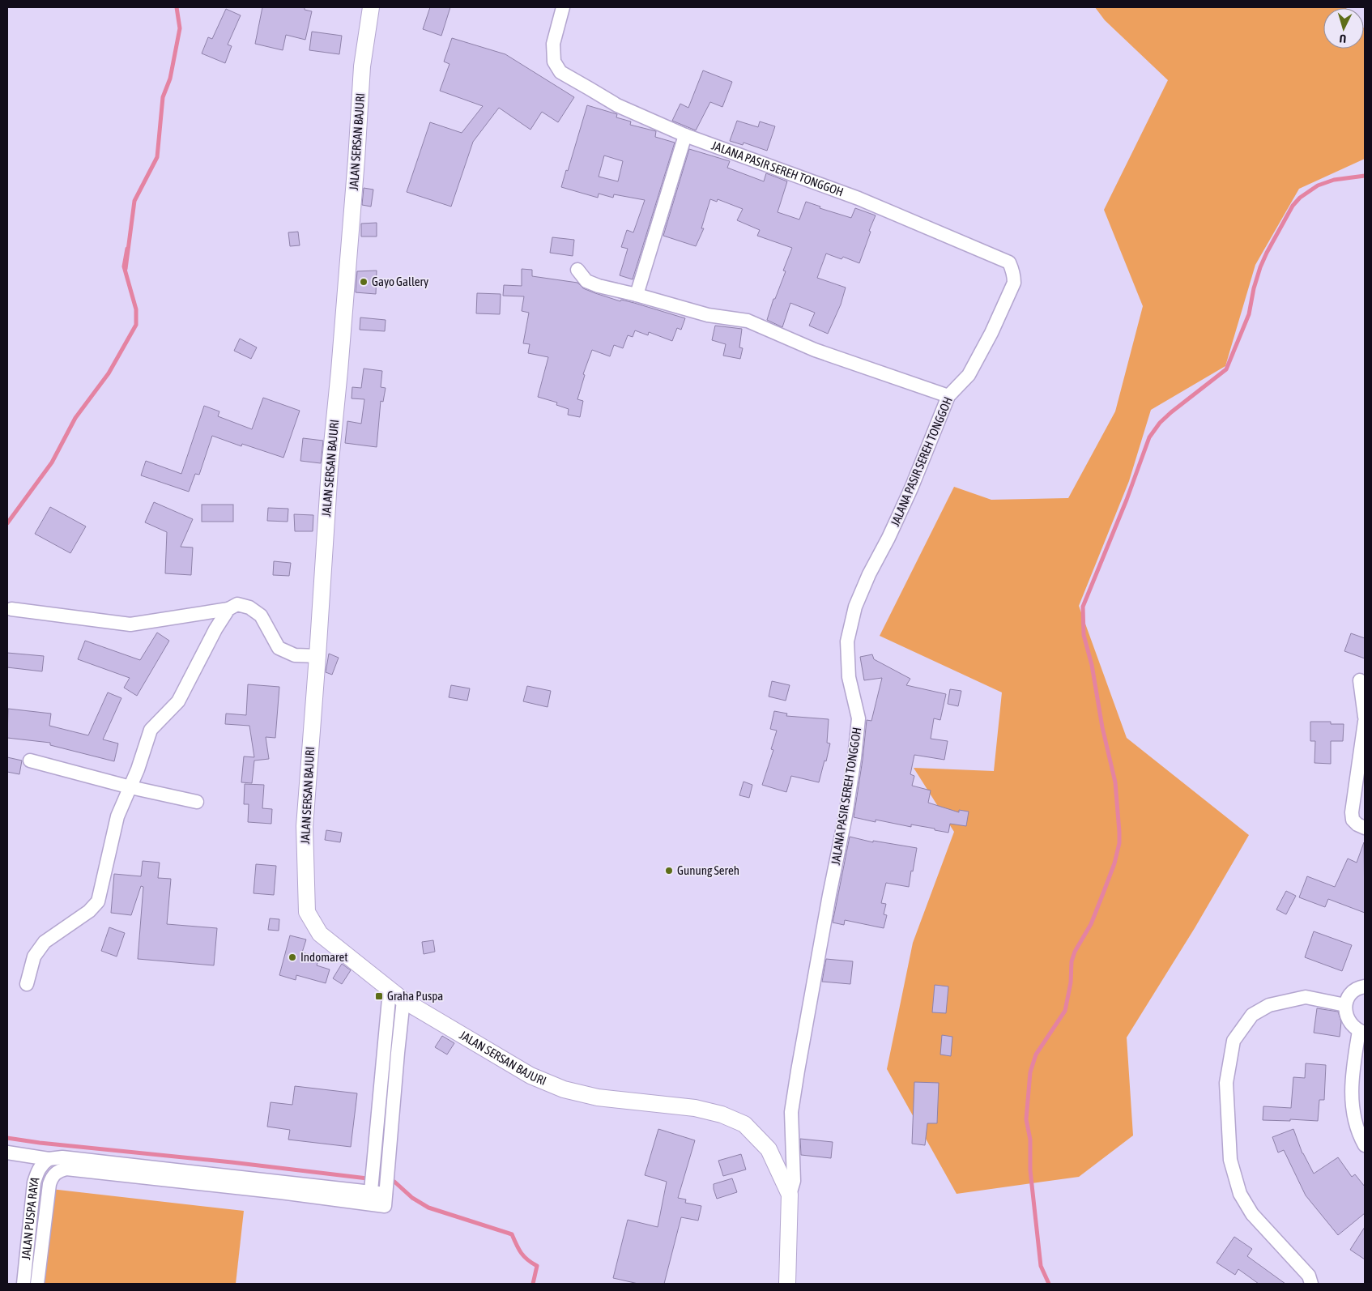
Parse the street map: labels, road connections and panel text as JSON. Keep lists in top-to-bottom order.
{
  "streets": {
    "main road": ["JALAN SERSAN BAJURI"],
    "street": ["JALANA PASIR SEREH TONGGOH", "JALAN PUSPA RAYA"]
  },
  "crossings": [
    ["JALAN SERSAN BAJURI", "JALANA PASIR SEREH TONGGOH"]
  ],
  "places": {
    "other": ["Gayo Gallery", "Gunung Sereh", "Indomaret"],
    "transit": ["Graha Puspa"]
  },
  "north": "bottom"
}
